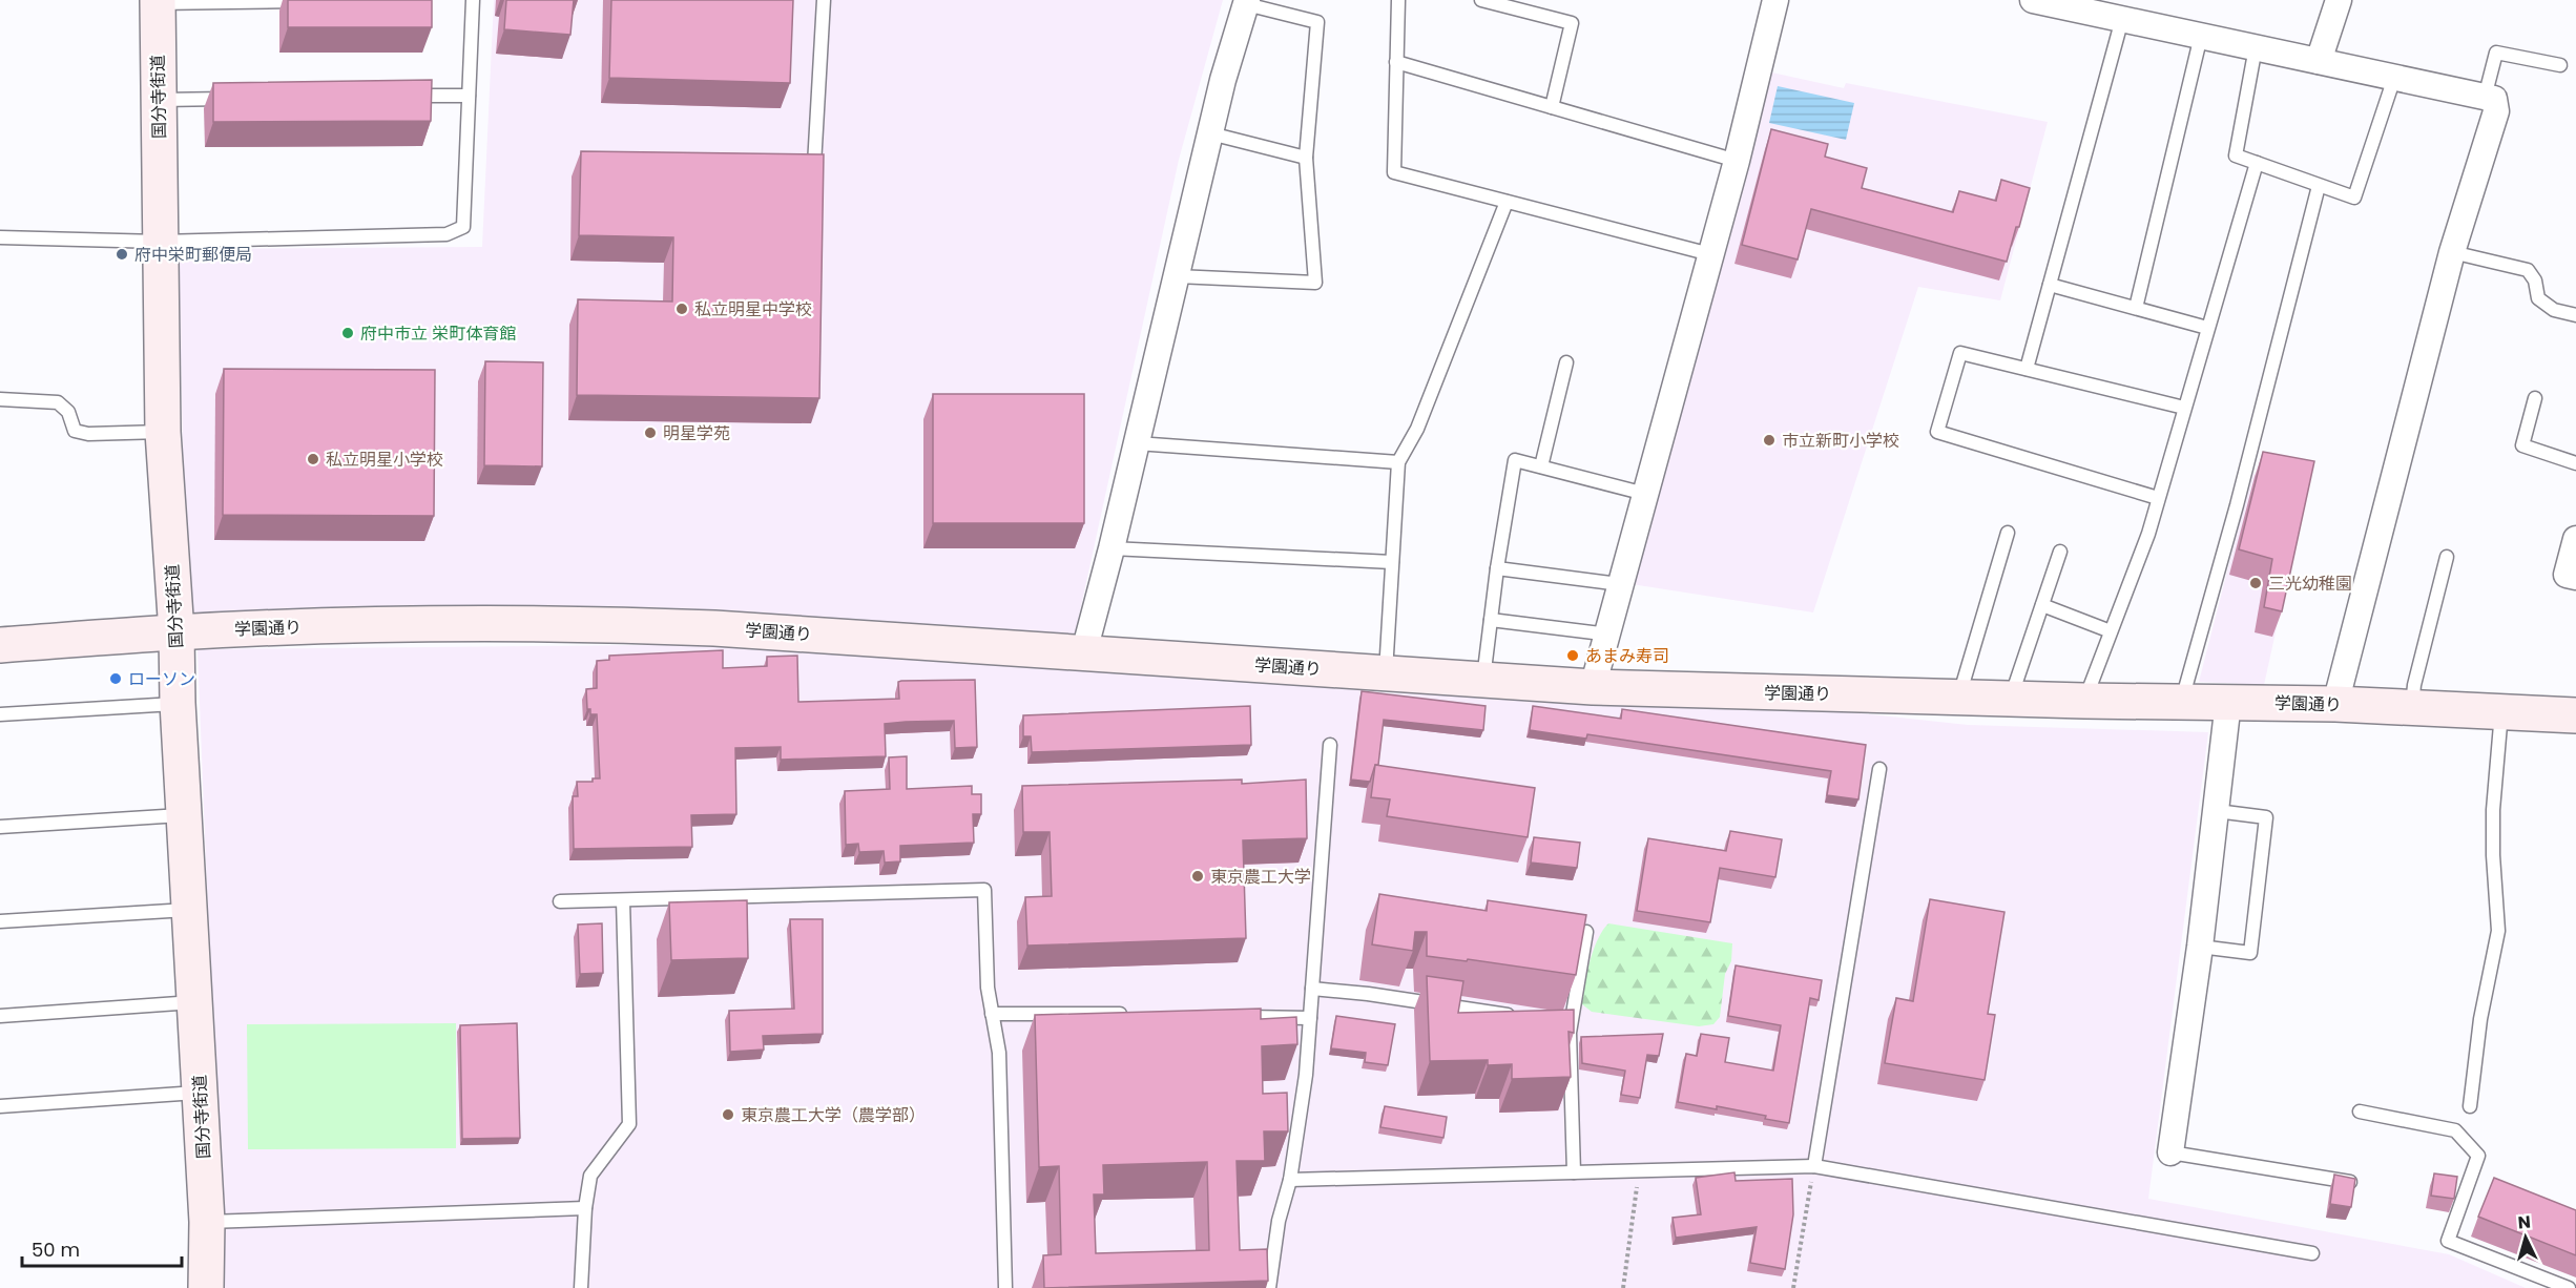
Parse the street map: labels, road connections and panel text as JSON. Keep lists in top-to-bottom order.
{
  "streets": {
    "street": ["国分寺街道", "学園通り"]
  },
  "crossings": [
    ["国分寺街道", "学園通り"]
  ],
  "places": [
    "府中栄町郵便局",
    "私立明星中学校",
    "府中市立 栄町体育館",
    "明星学苑",
    "市立新町小学校",
    "私立明星小学校",
    "三光幼稚園",
    "あまみ寿司",
    "ローソン",
    "東京農工大学",
    "東京農工大学（農学部）"
  ],
  "scale_bar": "50 m",
  "north": "top"
}
